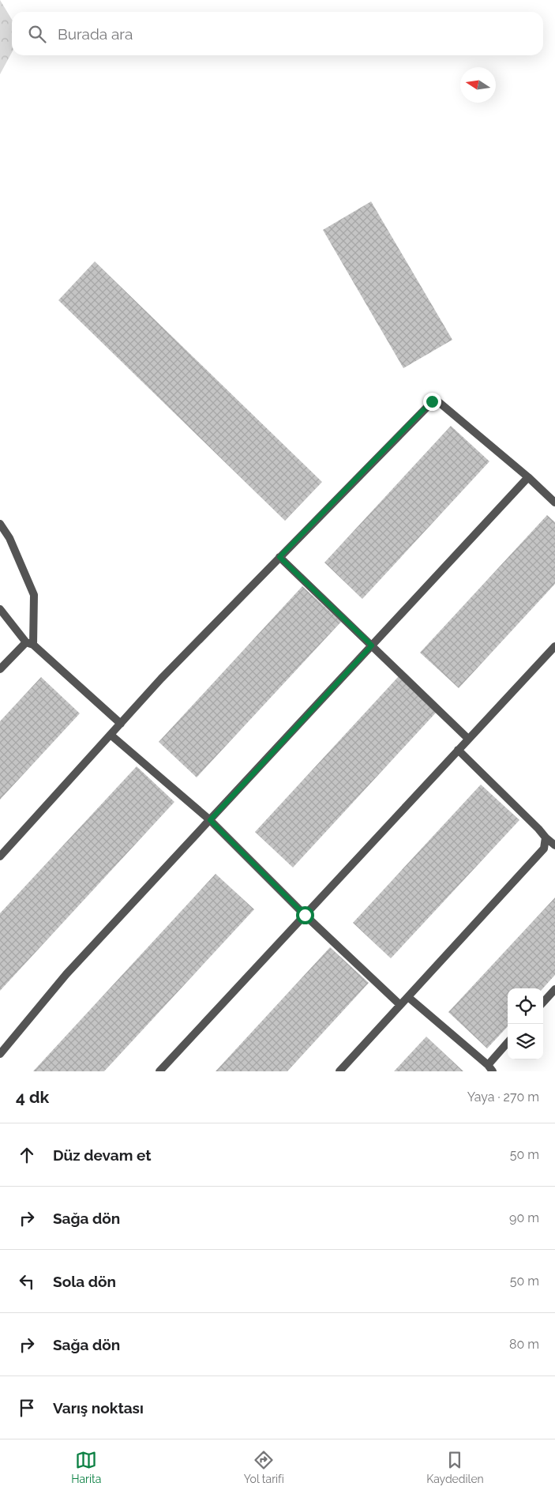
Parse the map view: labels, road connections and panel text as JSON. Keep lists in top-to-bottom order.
{
  "north": "left",
  "page": {
    "search": "Burada ara",
    "heading": ["4 dk", "Yaya · 270 m"],
    "list": [
      ["Düz devam et", "50 m"],
      ["Sağa dön", "90 m"],
      ["Sola dön", "50 m"],
      ["Sağa dön", "80 m"],
      "Varış noktası"
    ],
    "nav": ["Harita", "Yol tarifi", "Kaydedilen"]
  }
}
